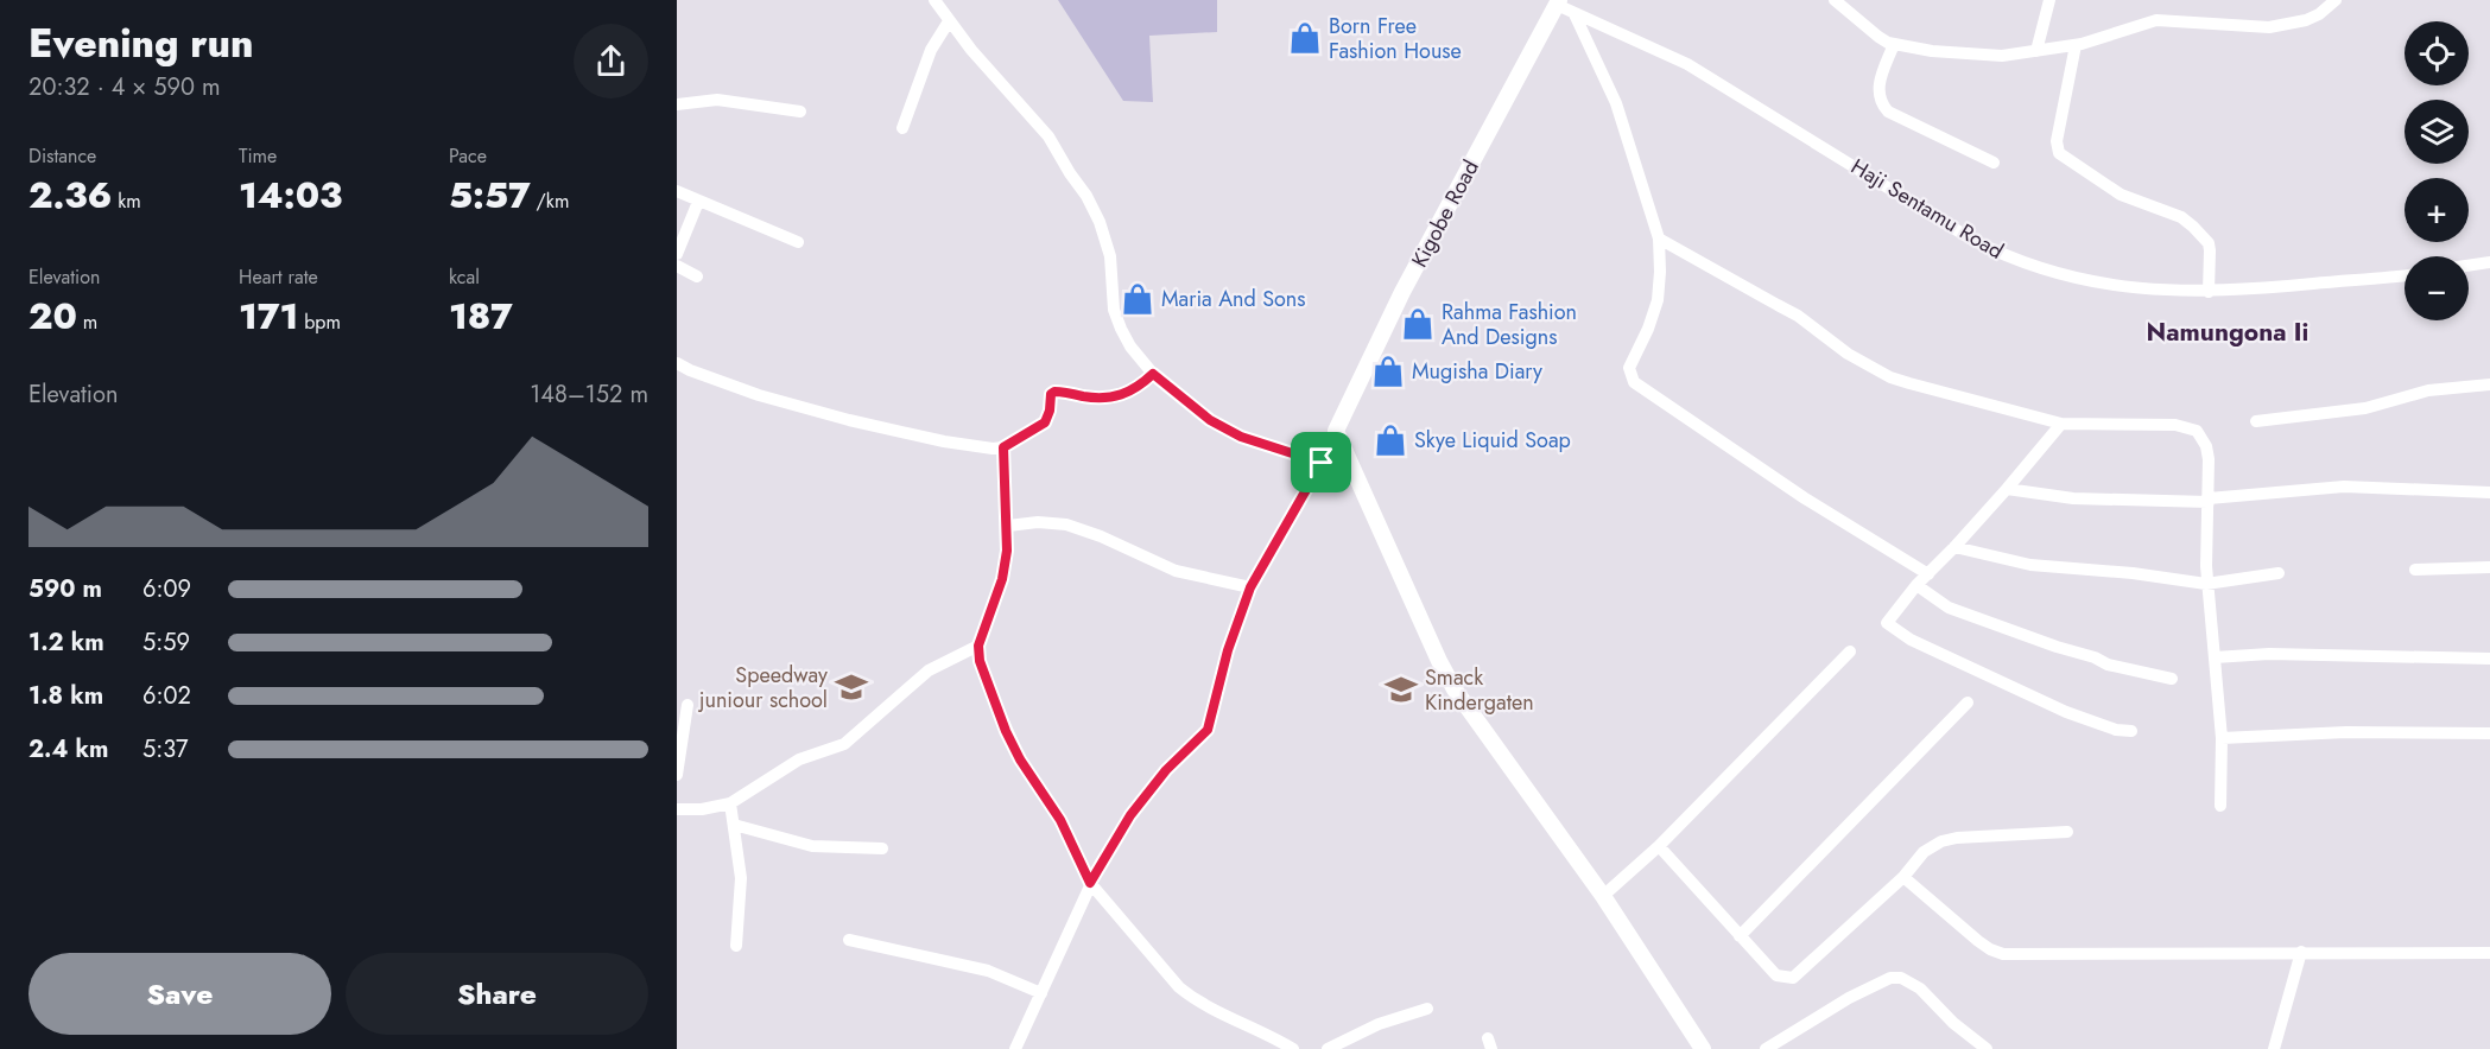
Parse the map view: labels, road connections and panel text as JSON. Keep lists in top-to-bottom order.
{
  "streets": {
    "street": ["Haji Sentamu Road", "Kigobe Road"]
  },
  "crossings": [
    ["Haji Sentamu Road", "Kigobe Road"]
  ],
  "districts": ["Namungona Ii"],
  "places": {
    "shop": [
      "Born Free Fashion House",
      "Maria And Sons",
      "Rahma Fashion And Designs",
      "Mugisha Diary",
      "Skye Liquid Soap"
    ],
    "school or university": ["Speedway juniour school", "Smack Kindergaten"]
  },
  "page": {
    "heading": ["Evening run", "20:32 · 4 × 590 m"],
    "map_buttons": ["+", "−"],
    "stats": [
      ["Distance", "2.36 km"],
      ["Time", "14:03"],
      ["Pace", "5:57 /km"],
      ["Elevation", "20 m"],
      ["Heart rate", "171 bpm"],
      ["kcal", "187"]
    ],
    "chart": ["Elevation", "148–152 m"],
    "list": [
      {
        "name": "590 m",
        "note": "6:09"
      },
      {
        "name": "1.2 km",
        "note": "5:59"
      },
      {
        "name": "1.8 km",
        "note": "6:02"
      },
      {
        "name": "2.4 km",
        "note": "5:37"
      }
    ],
    "buttons": ["Save", "Share"]
  }
}
